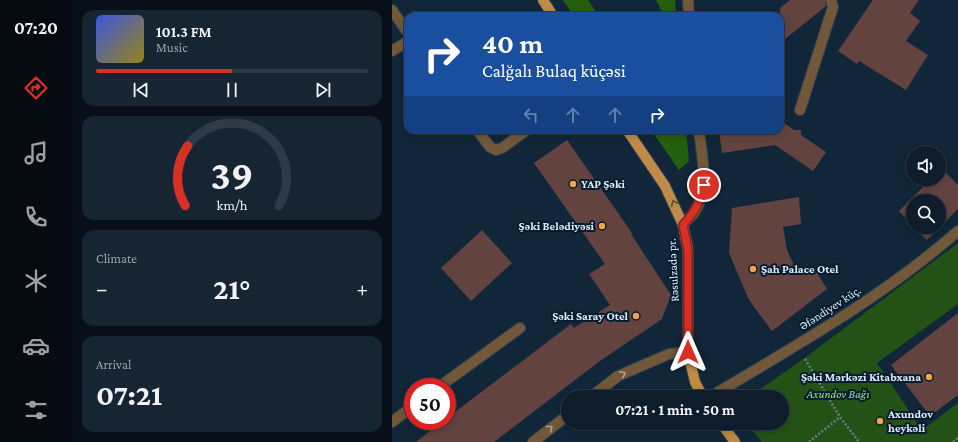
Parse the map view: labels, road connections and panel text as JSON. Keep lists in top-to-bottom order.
{
  "streets": {
    "main road": ["Rəsulzadə pr."],
    "street": ["Əfəndiyev küç."]
  },
  "one_way": ["Rəsulzadə pr."],
  "parks": ["Axundov Bağı"],
  "places": [
    "YAP Şəki",
    "Şəki Belədiyəsi",
    "Şah Palace Otel",
    "Şəki Saray Otel",
    "Şəki Mərkəzi Kitabxana",
    "Axundov heykəli"
  ],
  "page": {
    "tabs": "07:20",
    "turn": ["40 m", "Calğalı Bulaq küçəsi"],
    "song": ["101.3 FM", "Music"],
    "tile": [
      "Climate",
      ["Arrival", "07:21"]
    ],
    "heat": ["−", "21°", "+"],
    "limit": "50",
    "trip": "07:21 · 1 min · 50 m",
    "gauge": ["39", "km/h"]
  }
}
